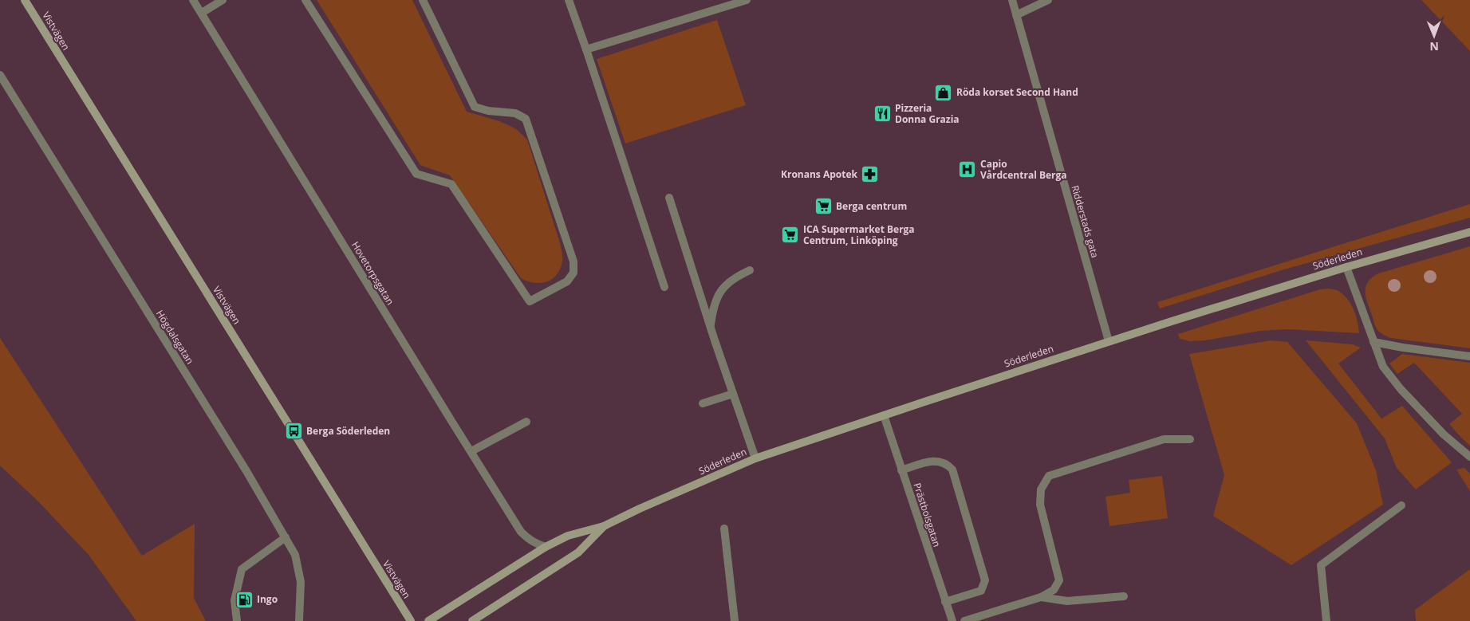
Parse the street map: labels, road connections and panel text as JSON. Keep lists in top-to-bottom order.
{
  "streets": {
    "main road": ["Vistvägen", "Söderleden"],
    "street": [
      "Ridderstads gata",
      "Hovetorpsgatan",
      "Högdalsgatan",
      "Prästbolsgatan"
    ]
  },
  "crossings": [
    ["Ridderstads gata", "Söderleden"],
    ["Söderleden", "Hovetorpsgatan"],
    ["Söderleden", "Prästbolsgatan"]
  ],
  "places": {
    "shop": ["Röda korset Second Hand"],
    "restaurant": ["Pizzeria Donna Grazia"],
    "hospital": ["Capio Vårdcentral Berga"],
    "pharmacy": ["Kronans Apotek"],
    "supermarket": ["Berga centrum", "ICA Supermarket Berga Centrum, Linköping"],
    "bus stop": ["Berga Söderleden"],
    "fuel station": ["Ingo"]
  },
  "north": "bottom"
}
